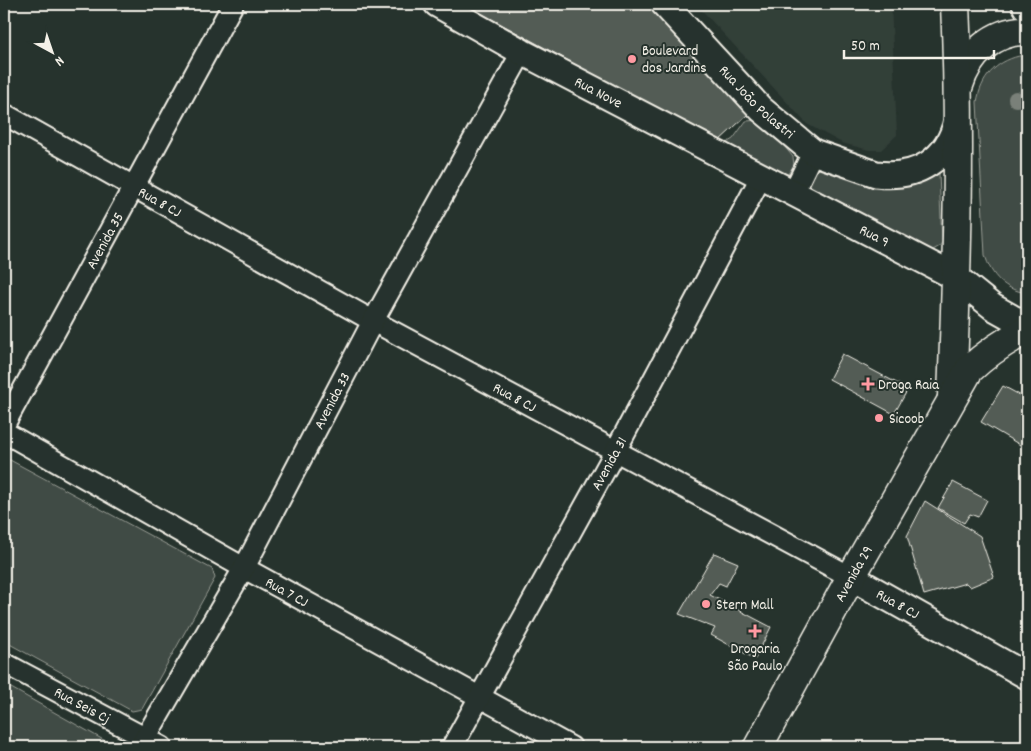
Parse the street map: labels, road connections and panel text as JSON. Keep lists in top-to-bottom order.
{
  "streets": {
    "main road": ["Avenida 29"],
    "street": [
      "Rua Nove",
      "Rua João Polastri",
      "Rua 8 CJ",
      "Rua 9",
      "Avenida 35",
      "Avenida 33",
      "Avenida 31",
      "Rua 7 CJ",
      "Rua Seis Cj"
    ]
  },
  "crossings": [
    ["Rua Nove", "Rua 9"],
    ["Rua Nove", "Avenida 33"],
    ["Rua Nove", "Avenida 31"],
    ["Rua João Polastri", "Avenida 29"],
    ["Rua 8 CJ", "Avenida 35"],
    ["Rua 8 CJ", "Avenida 33"],
    ["Rua 8 CJ", "Avenida 31"],
    ["Rua 8 CJ", "Avenida 29"],
    ["Rua 9", "Avenida 29"],
    ["Avenida 33", "Rua 7 CJ"],
    ["Avenida 33", "Rua Seis Cj"],
    ["Avenida 31", "Rua 7 CJ"]
  ],
  "places": {
    "other": ["Boulevard dos Jardins", "Sicoob", "Stern Mall"],
    "health": ["Droga Raia", "Drogaria São Paulo"]
  },
  "scale_bar": "50 m",
  "north": "bottom right"
}
